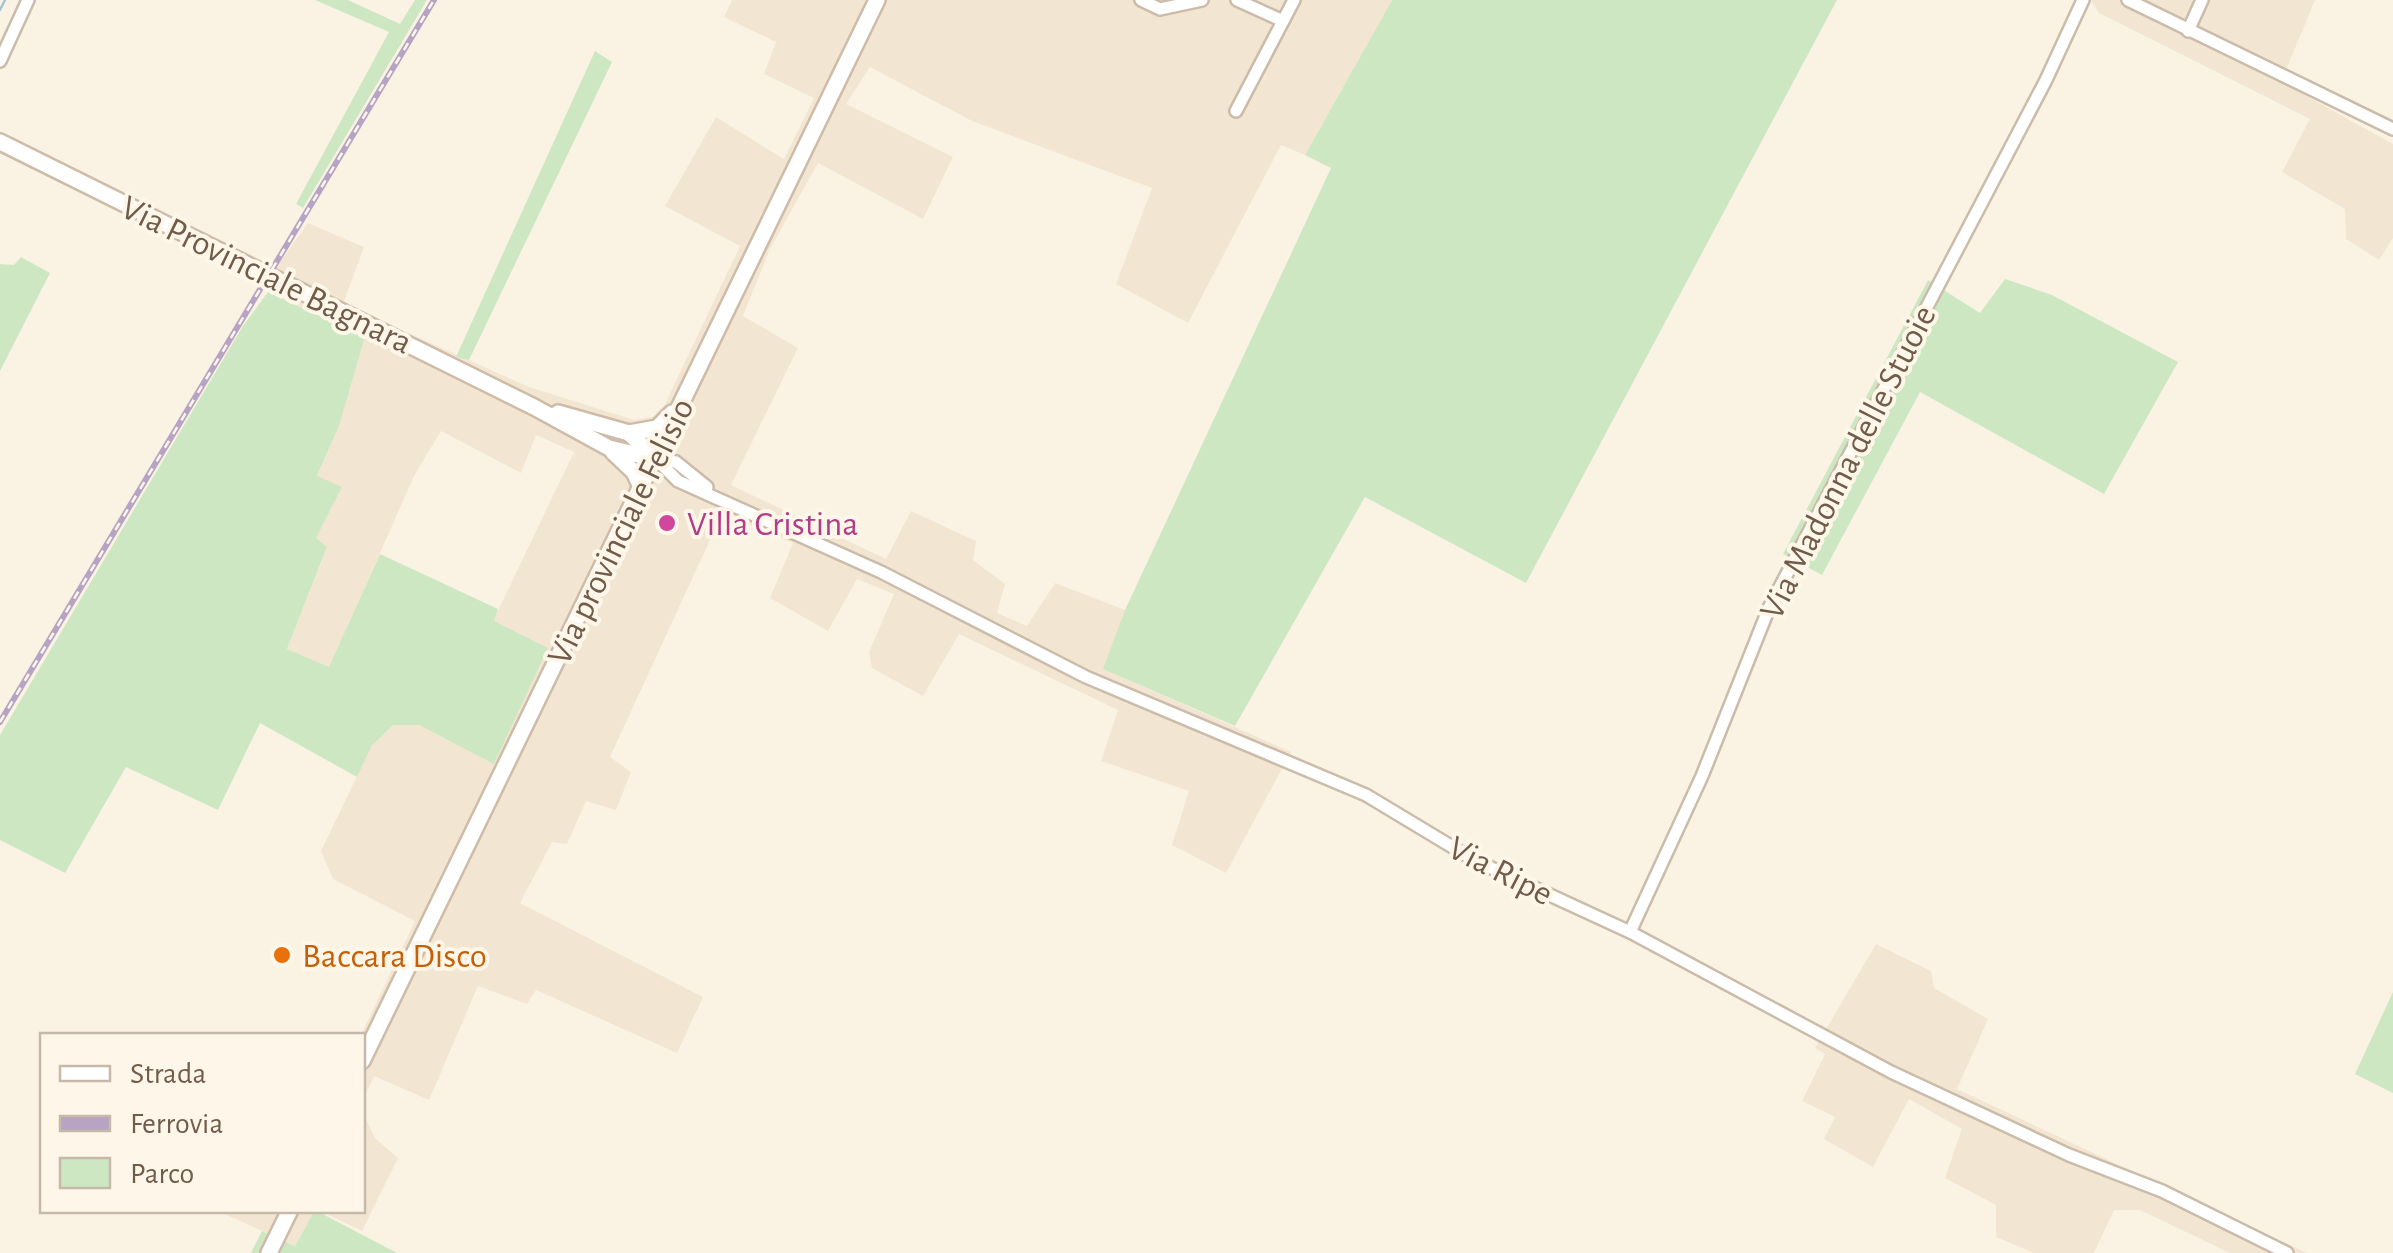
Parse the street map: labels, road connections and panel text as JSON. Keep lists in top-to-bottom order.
{
  "streets": {
    "main road": ["Via Provinciale Bagnara", "Via provinciale Felisio"],
    "street": ["Via Madonna delle Stuoie", "Via Ripe"]
  },
  "crossings": [
    ["Via Provinciale Bagnara", "Via provinciale Felisio"],
    ["Via Provinciale Bagnara", "Via Ripe"],
    ["Via Madonna delle Stuoie", "Via Ripe"],
    ["Via provinciale Felisio", "Via Ripe"]
  ],
  "places": ["Villa Cristina", "Baccara Disco"],
  "legend": ["Strada", "Ferrovia", "Parco"]
}
